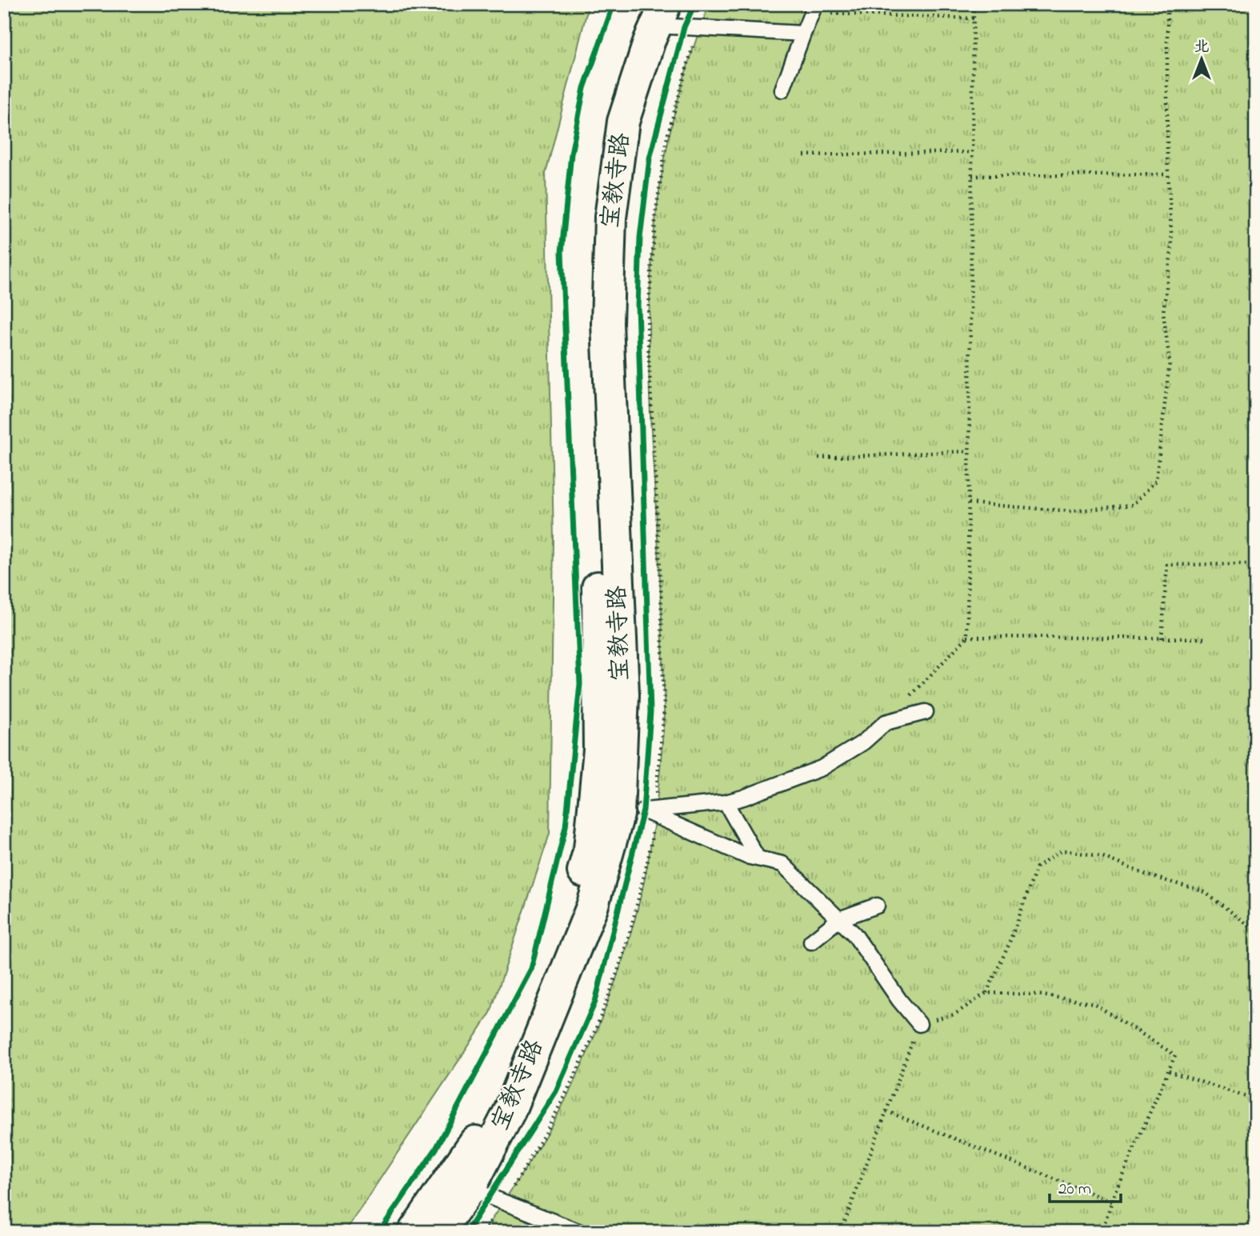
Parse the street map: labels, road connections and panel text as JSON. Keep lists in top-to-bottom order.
{
  "streets": {
    "street": ["宝教寺路"]
  },
  "scale_bar": "20 m",
  "north": "top"
}
